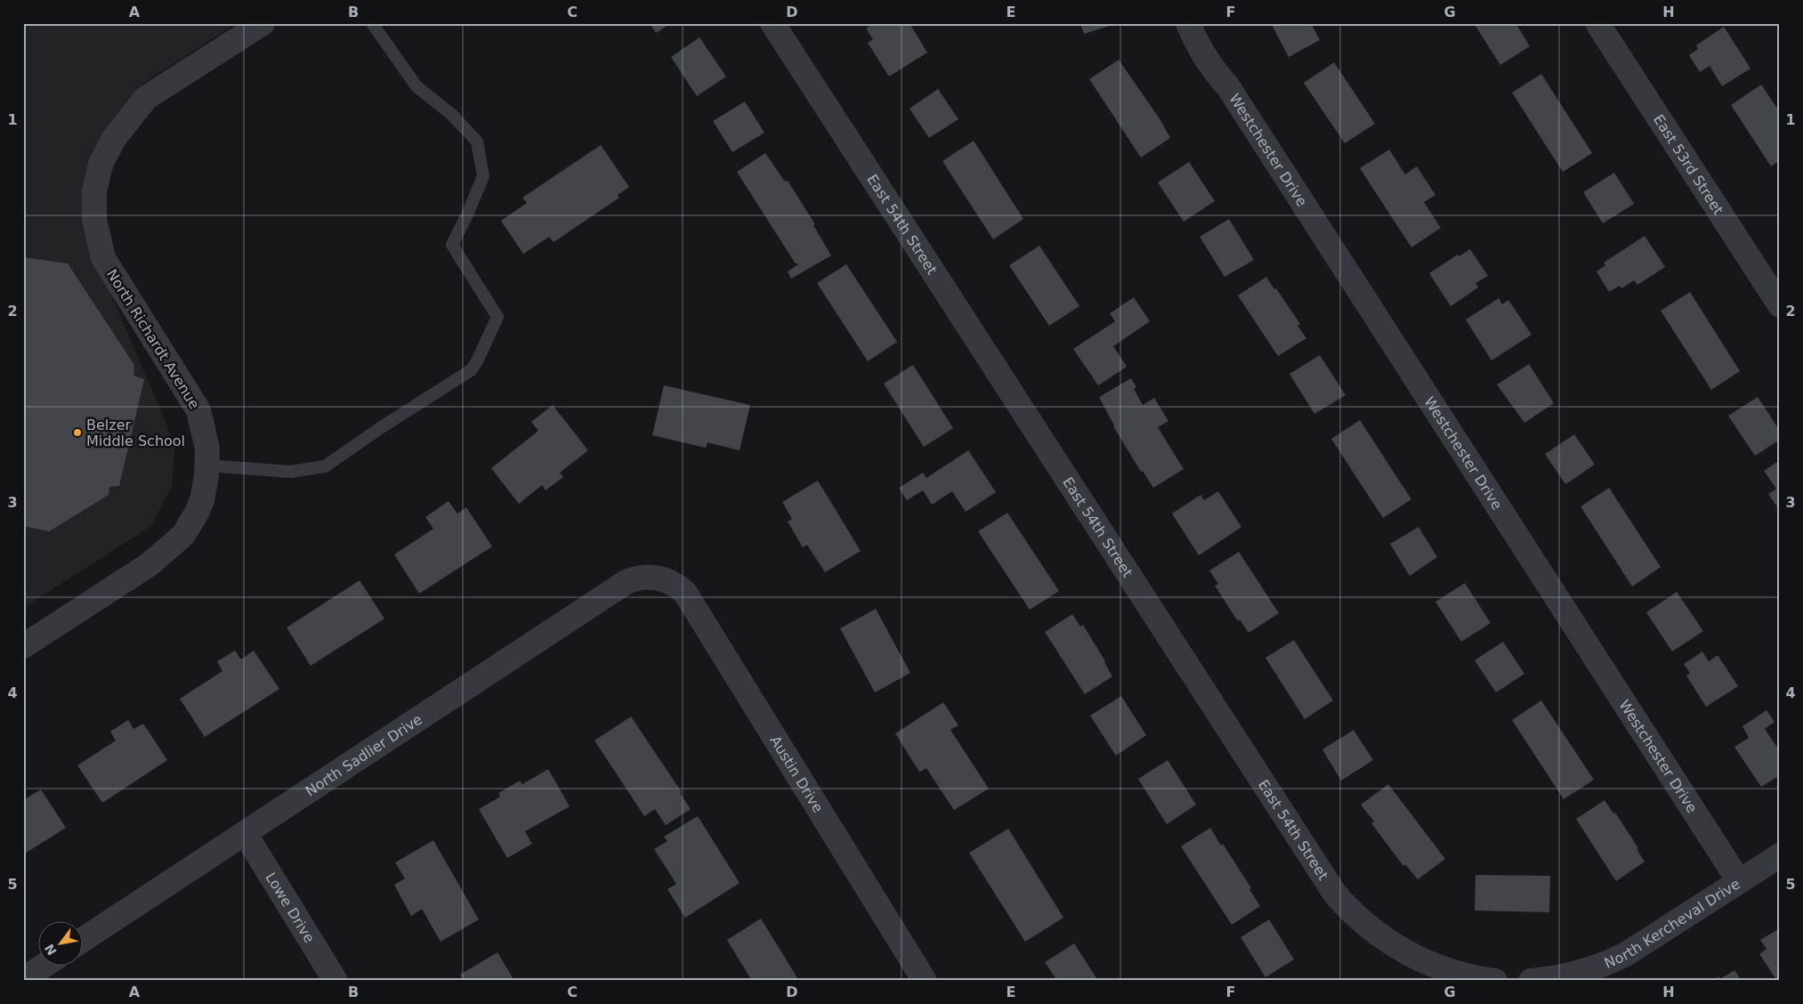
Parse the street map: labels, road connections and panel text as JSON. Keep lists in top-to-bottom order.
{
  "streets": {
    "street": [
      "Westchester Drive",
      "East 53rd Street",
      "East 54th Street",
      "North Richardt Avenue",
      "North Sadlier Drive",
      "Austin Drive",
      "Lowe Drive",
      "North Kercheval Drive"
    ]
  },
  "crossings": [
    ["Westchester Drive", "North Kercheval Drive"],
    ["North Sadlier Drive", "Austin Drive"],
    ["North Sadlier Drive", "Lowe Drive"]
  ],
  "places": ["Belzer Middle School"],
  "north": "bottom left",
  "grid": {
    "columns": [
      "A",
      "B",
      "C",
      "D",
      "E",
      "F",
      "G",
      "H"
    ],
    "rows": [
      "1",
      "2",
      "3",
      "4",
      "5"
    ]
  }
}
